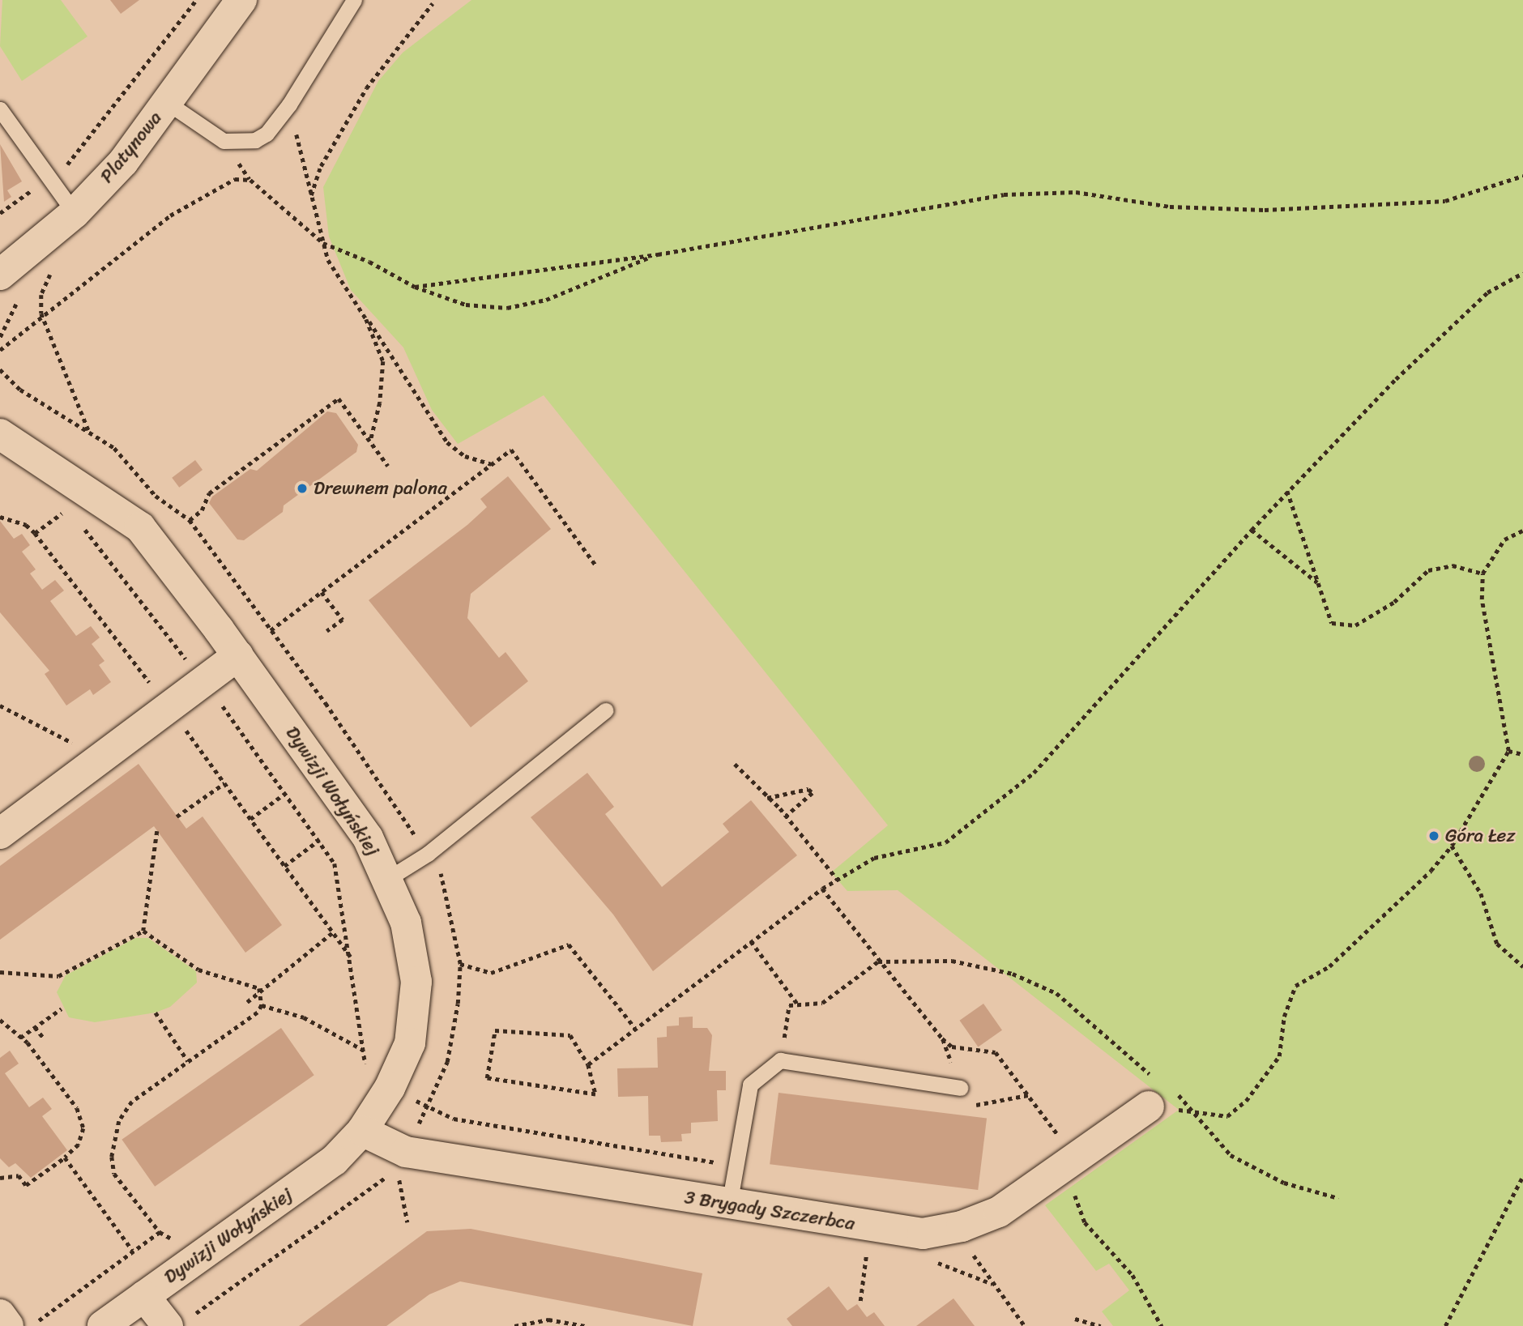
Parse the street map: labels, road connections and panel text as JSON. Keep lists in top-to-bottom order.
{
  "streets": {
    "street": ["Platynowa", "Dywizji Wołyńskiej", "3 Brygady Szczerbca"]
  },
  "crossings": [
    ["Dywizji Wołyńskiej", "3 Brygady Szczerbca"]
  ],
  "places": ["Drewnem palona", "Góra Łez"]
}
